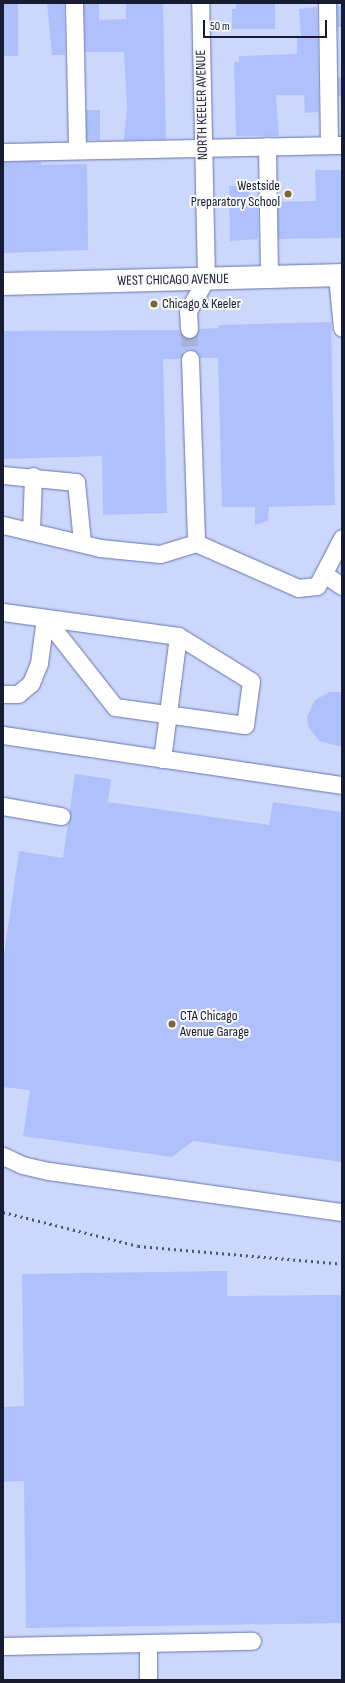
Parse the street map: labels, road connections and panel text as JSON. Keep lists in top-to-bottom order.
{
  "streets": {
    "main road": ["WEST CHICAGO AVENUE"],
    "street": ["NORTH KEELER AVENUE"]
  },
  "crossings": [
    ["NORTH KEELER AVENUE", "WEST CHICAGO AVENUE"]
  ],
  "places": ["Westside Preparatory School", "Chicago & Keeler", "CTA Chicago Avenue Garage"],
  "scale_bar": "50 m"
}
